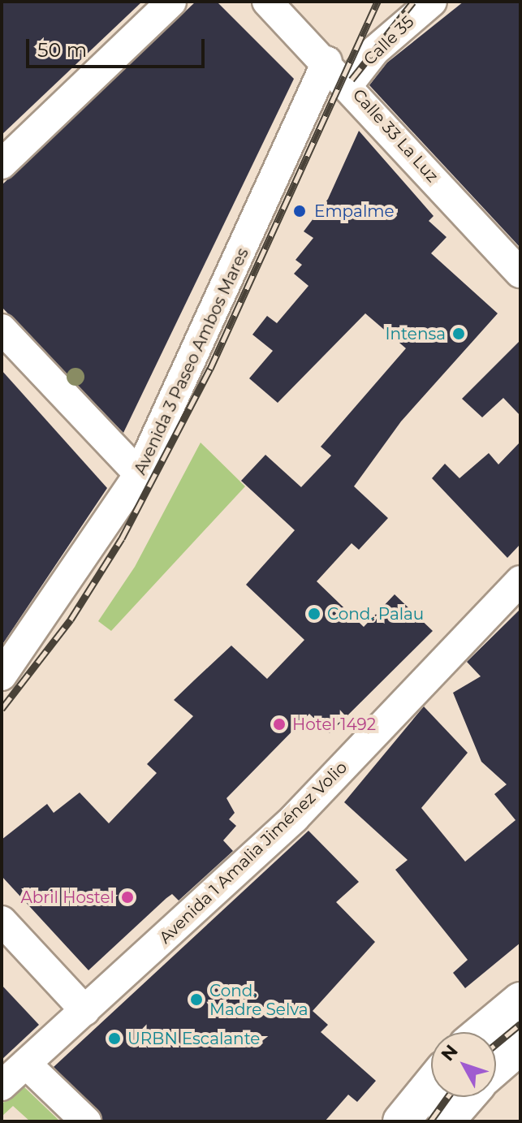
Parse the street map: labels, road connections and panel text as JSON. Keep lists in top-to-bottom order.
{
  "streets": {
    "street": [
      "Calle 35",
      "Calle 33 La Luz",
      "Avenida 3 Paseo Ambos Mares",
      "Avenida 1 Amalia Jiménez Volio"
    ]
  },
  "crossings": [
    ["Calle 35", "Calle 33 La Luz"],
    ["Calle 33 La Luz", "Avenida 3 Paseo Ambos Mares"]
  ],
  "places": [
    "Empalme",
    "Intensa",
    "Cond. Palau",
    "Hotel 1492",
    "Abril Hostel",
    "Cond. Madre Selva",
    "URBN Escalante"
  ],
  "scale_bar": "50 m",
  "north": "top left"
}
